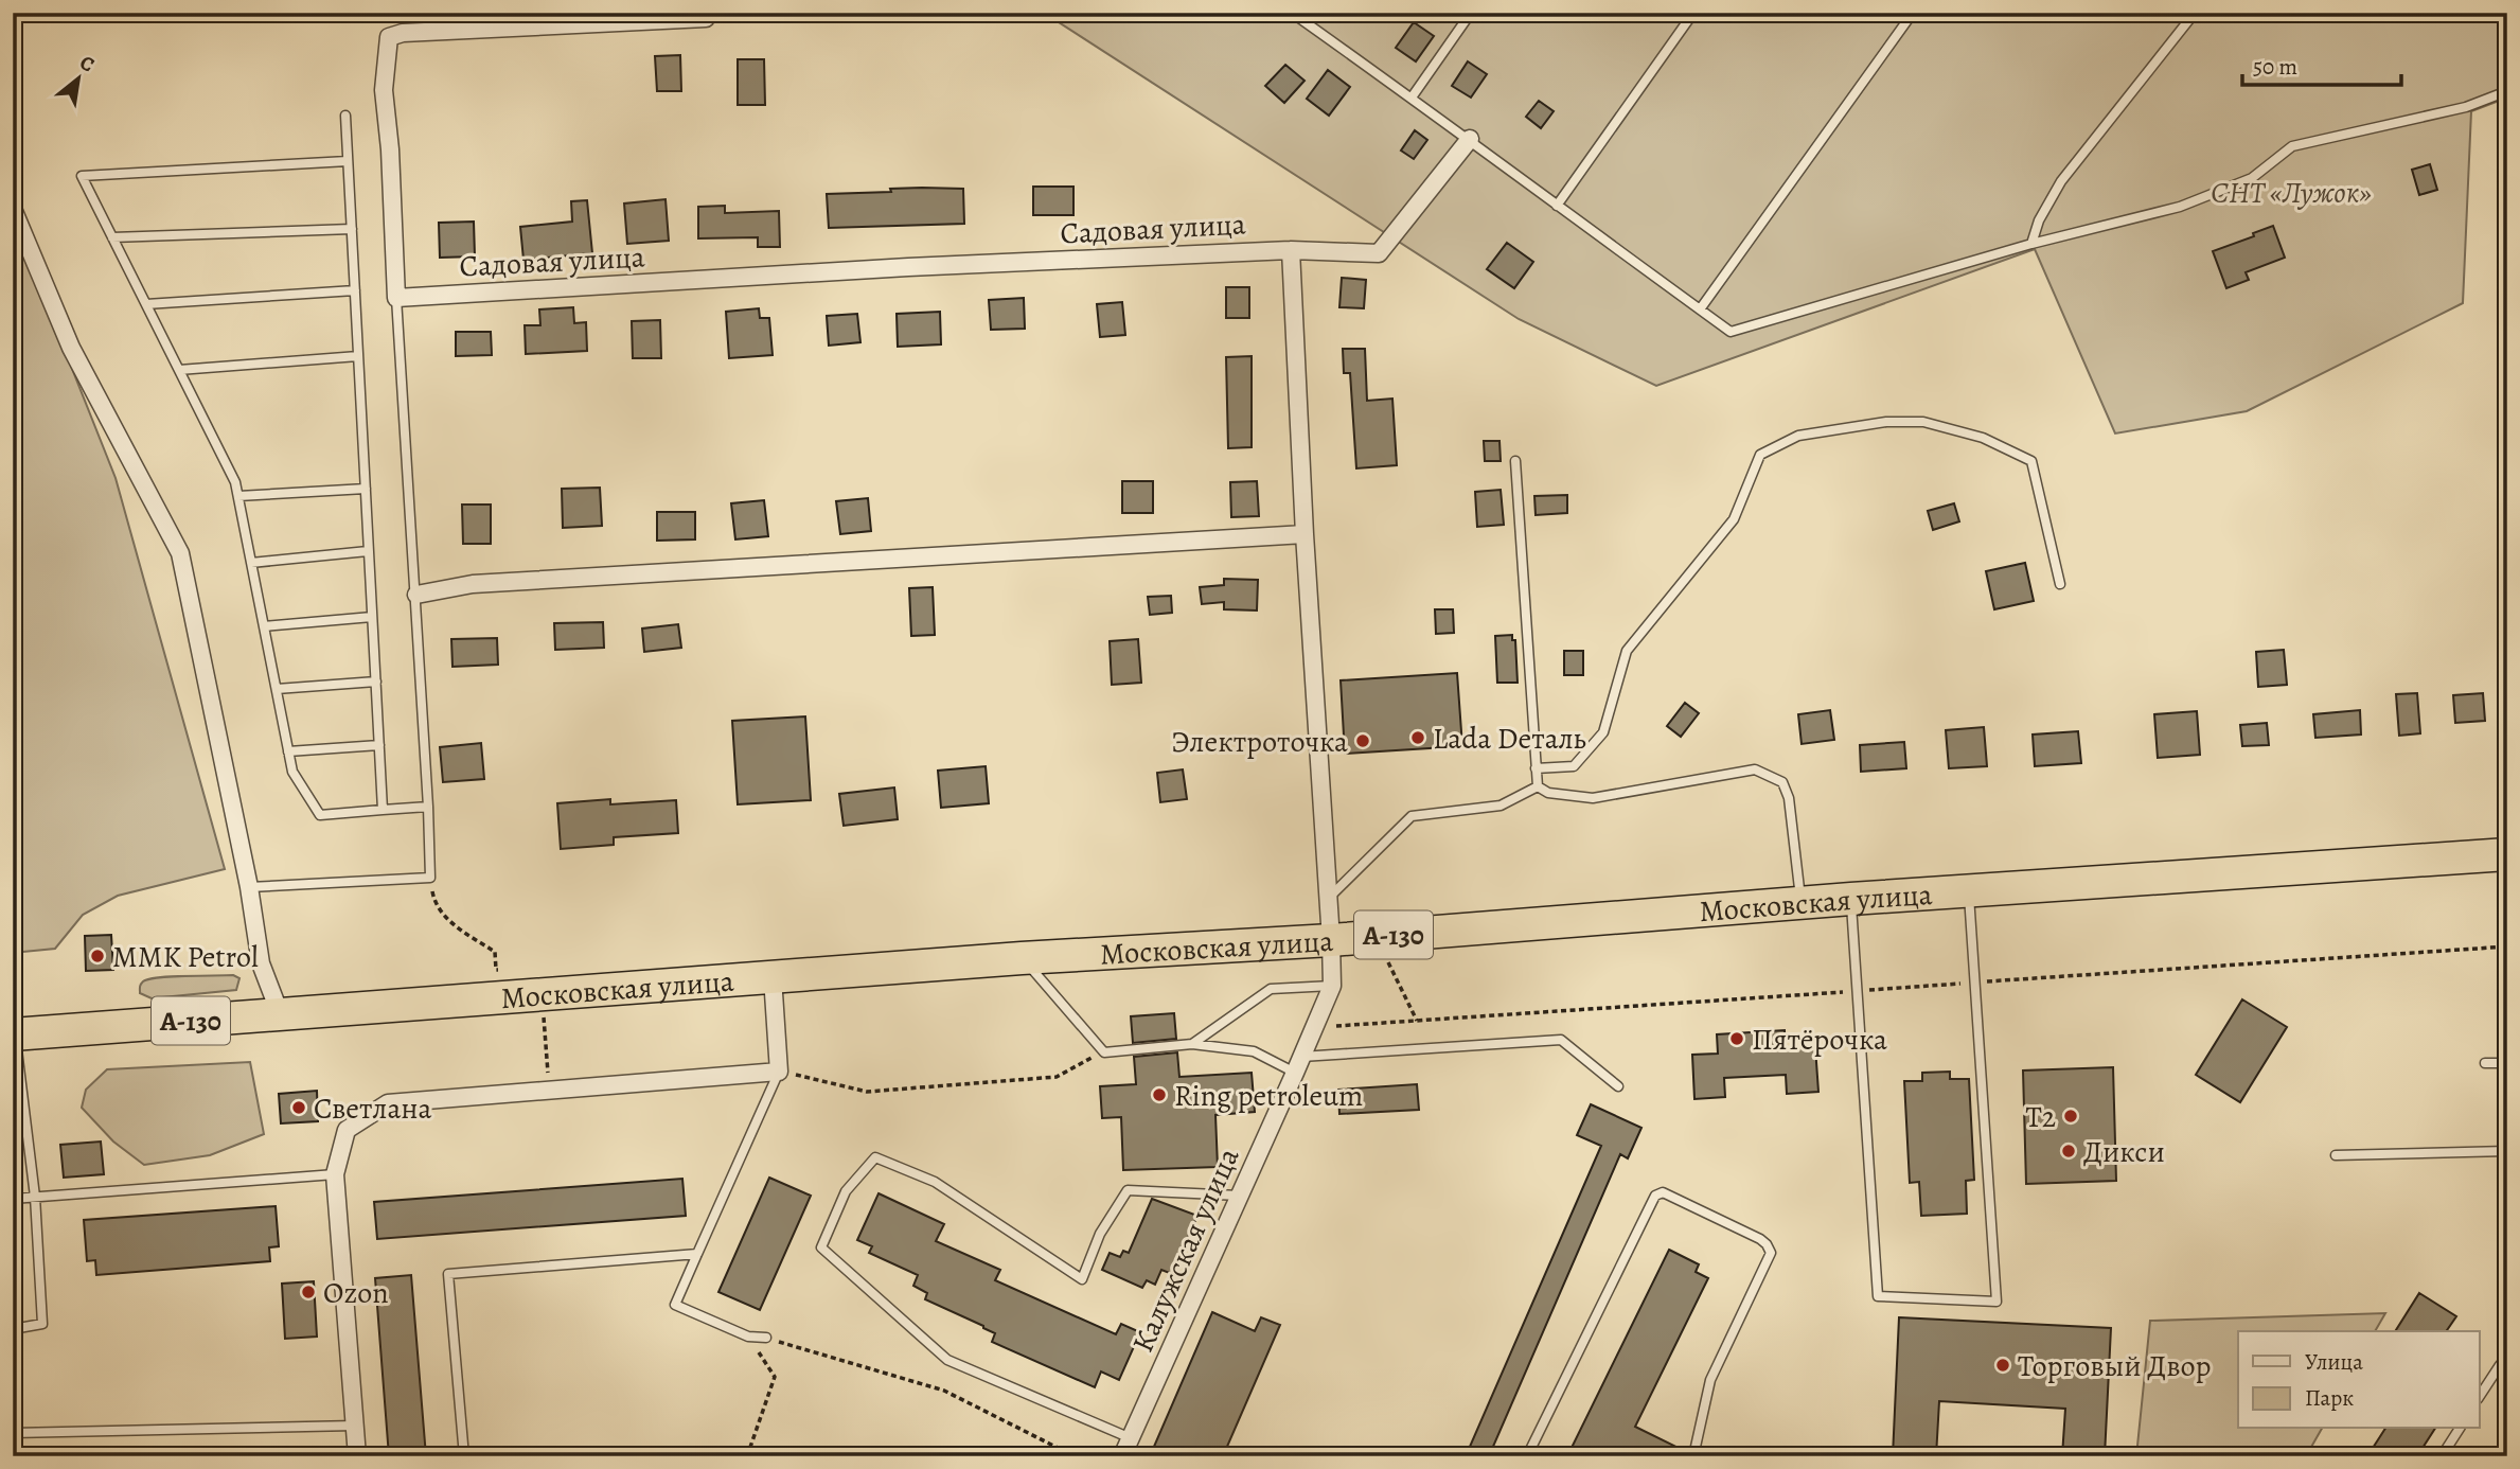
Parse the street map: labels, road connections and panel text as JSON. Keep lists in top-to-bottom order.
{
  "streets": {
    "highway": ["Московская улица", "А-130"],
    "street": ["Садовая улица", "Калужская улица"]
  },
  "crossings": [
    ["Садовая улица", "Калужская улица"],
    ["Московская улица", "Калужская улица"]
  ],
  "parks": ["СНТ «Лужок»"],
  "places": [
    "Lada Dеталь",
    "Электроточка",
    "MMK Petrol",
    "Пятёрочка",
    "Ring petroleum",
    "Светлана",
    "T2",
    "Дикси",
    "Ozon",
    "Торговый Двор"
  ],
  "legend": ["Улица", "Парк"],
  "scale_bar": "50 m",
  "north": "top right"
}
